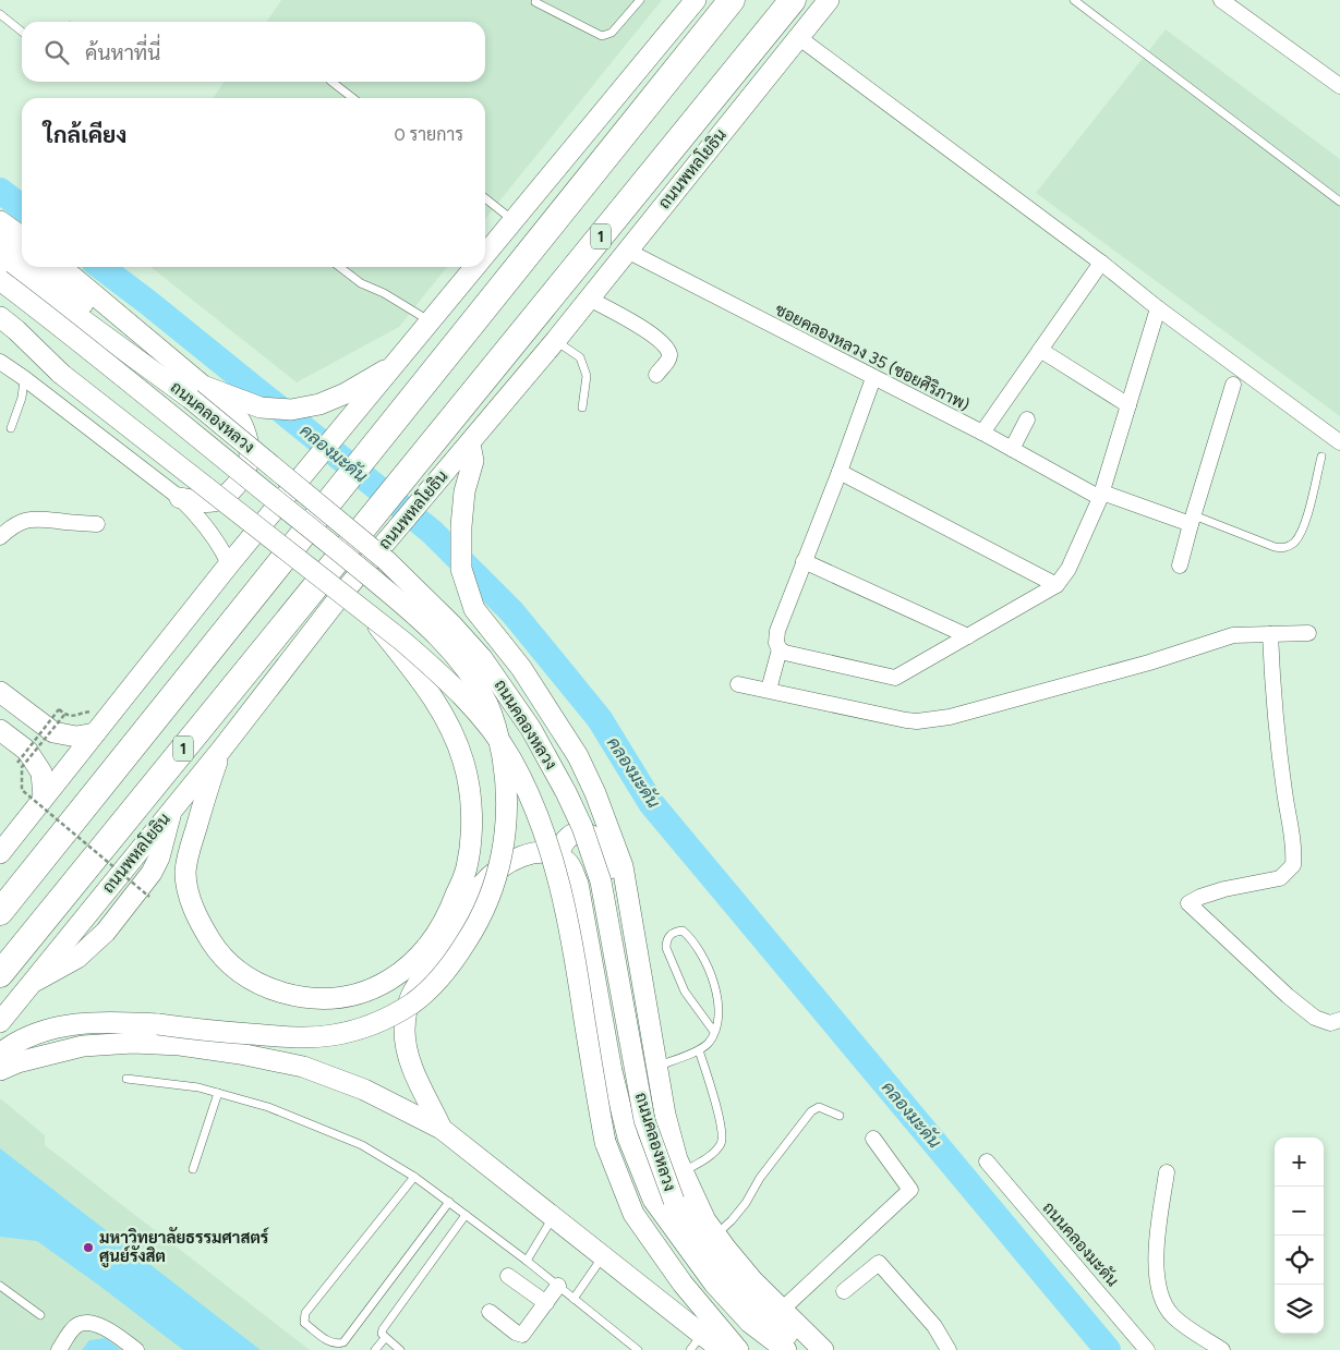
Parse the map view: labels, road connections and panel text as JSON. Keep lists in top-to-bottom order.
{
  "streets": {
    "highway": ["ถนนพหลโยธิน", "1"],
    "main road": ["ถนนคลองหลวง"],
    "street": ["ซอยคลองหลวง 35 (ซอยศิริภาพ)", "ถนนคลองมะดัน"]
  },
  "crossings": [
    ["ถนนพหลโยธิน", "ซอยคลองหลวง 35 (ซอยศิริภาพ)"]
  ],
  "water": ["คลองมะดัน"],
  "places": ["มหาวิทยาลัยธรรมศาสตร์ ศูนย์รังสิต"],
  "page": {
    "search": "ค้นหาที่นี่",
    "heading": ["ใกล้เคียง", "0 รายการ"],
    "map_buttons": ["+", "−"]
  }
}
